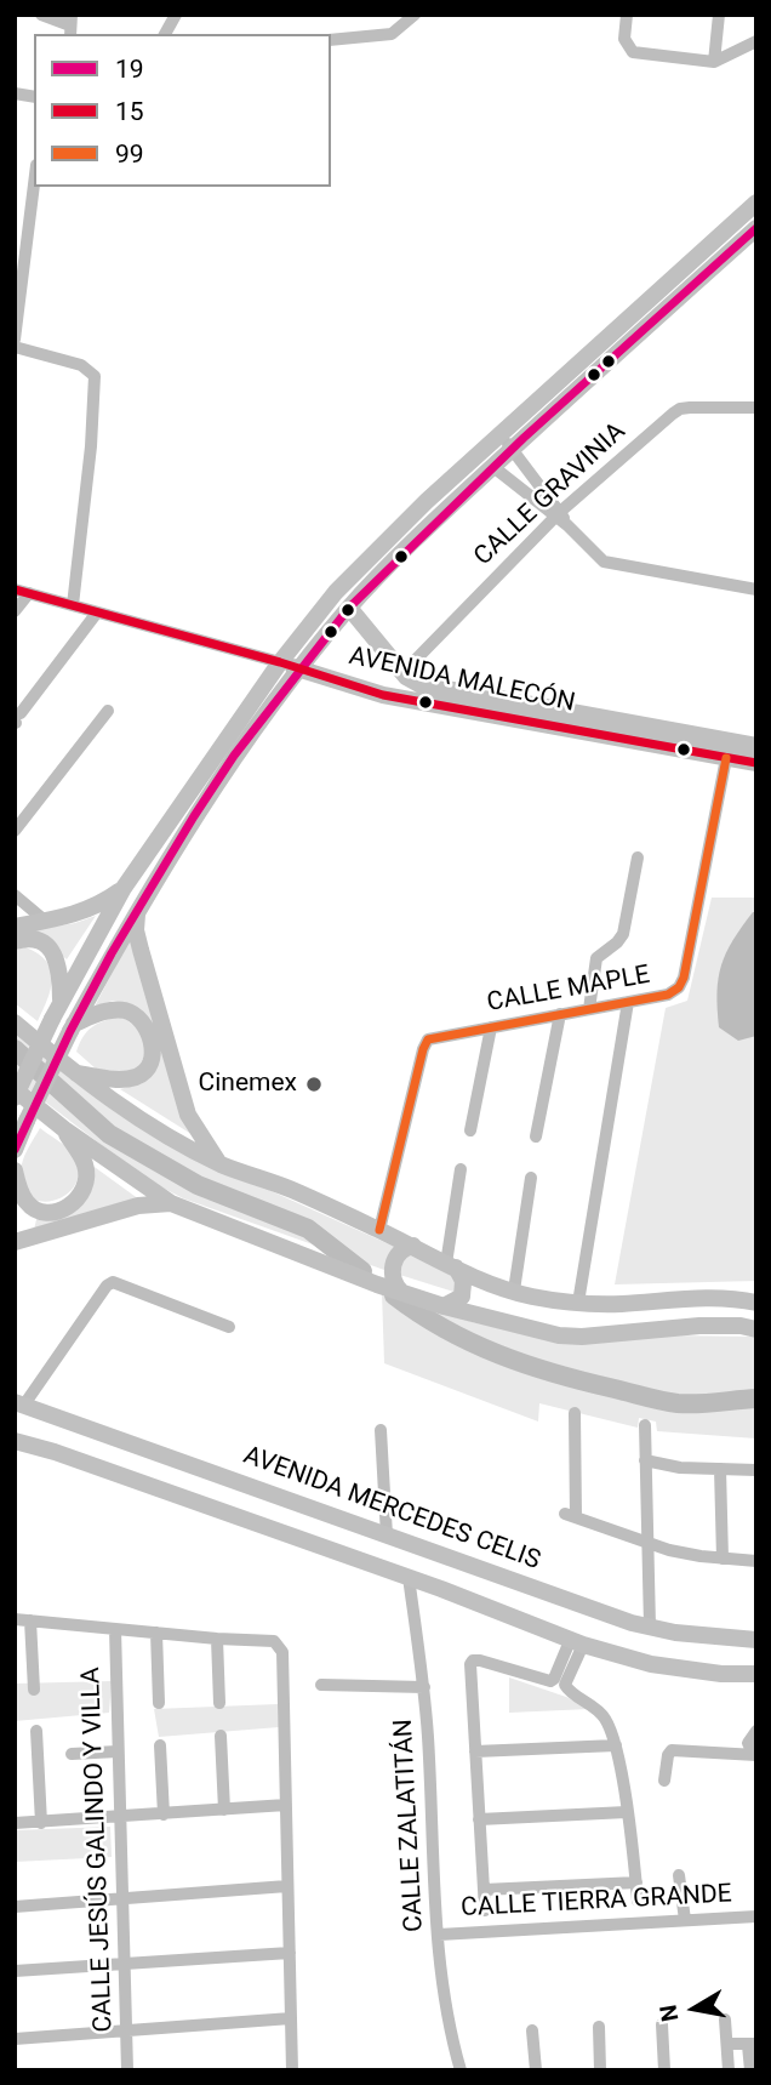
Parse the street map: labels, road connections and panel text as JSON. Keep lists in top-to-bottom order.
{
  "streets": {
    "main road": ["AVENIDA MALECÓN", "AVENIDA MERCEDES CELIS"],
    "street": [
      "CALLE GRAVINIA",
      "CALLE MAPLE",
      "CALLE ZALATITÁN",
      "CALLE JESÚS GALINDO Y VILLA",
      "CALLE TIERRA GRANDE"
    ]
  },
  "crossings": [
    ["CALLE GRAVINIA", "AVENIDA MALECÓN"],
    ["AVENIDA MALECÓN", "CALLE MAPLE"],
    ["CALLE ZALATITÁN", "CALLE TIERRA GRANDE"]
  ],
  "places": ["Cinemex"],
  "lines": ["transit line 19", "transit line 15", "transit line 99"],
  "legend": ["19", "15", "99"],
  "north": "left"
}
